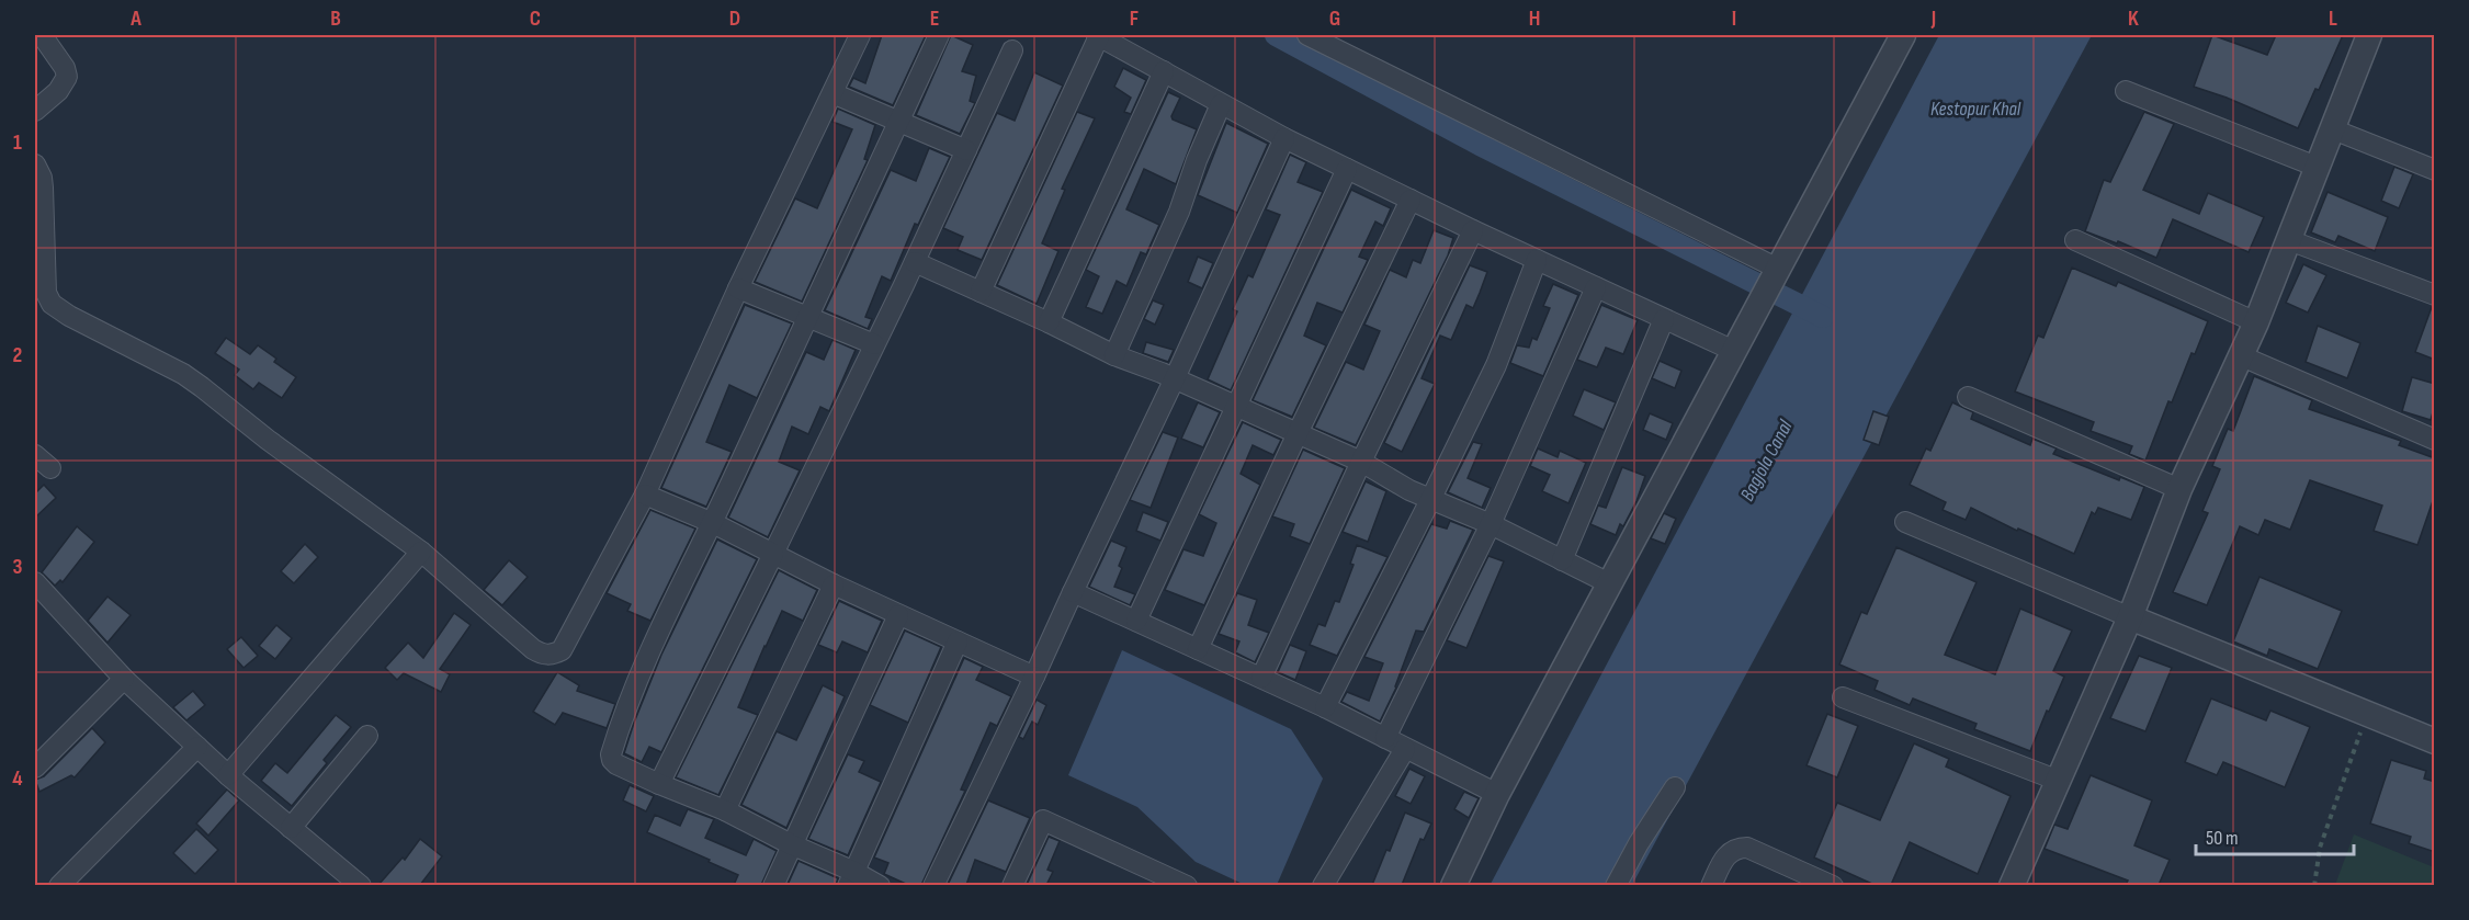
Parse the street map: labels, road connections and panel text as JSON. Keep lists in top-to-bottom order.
{
  "water": ["Kestopur Khal", "Bagjola Canal"],
  "scale_bar": "50 m",
  "grid": {
    "columns": [
      "A",
      "B",
      "C",
      "D",
      "E",
      "F",
      "G",
      "H",
      "I",
      "J",
      "K",
      "L"
    ],
    "rows": [
      "1",
      "2",
      "3",
      "4"
    ]
  }
}
